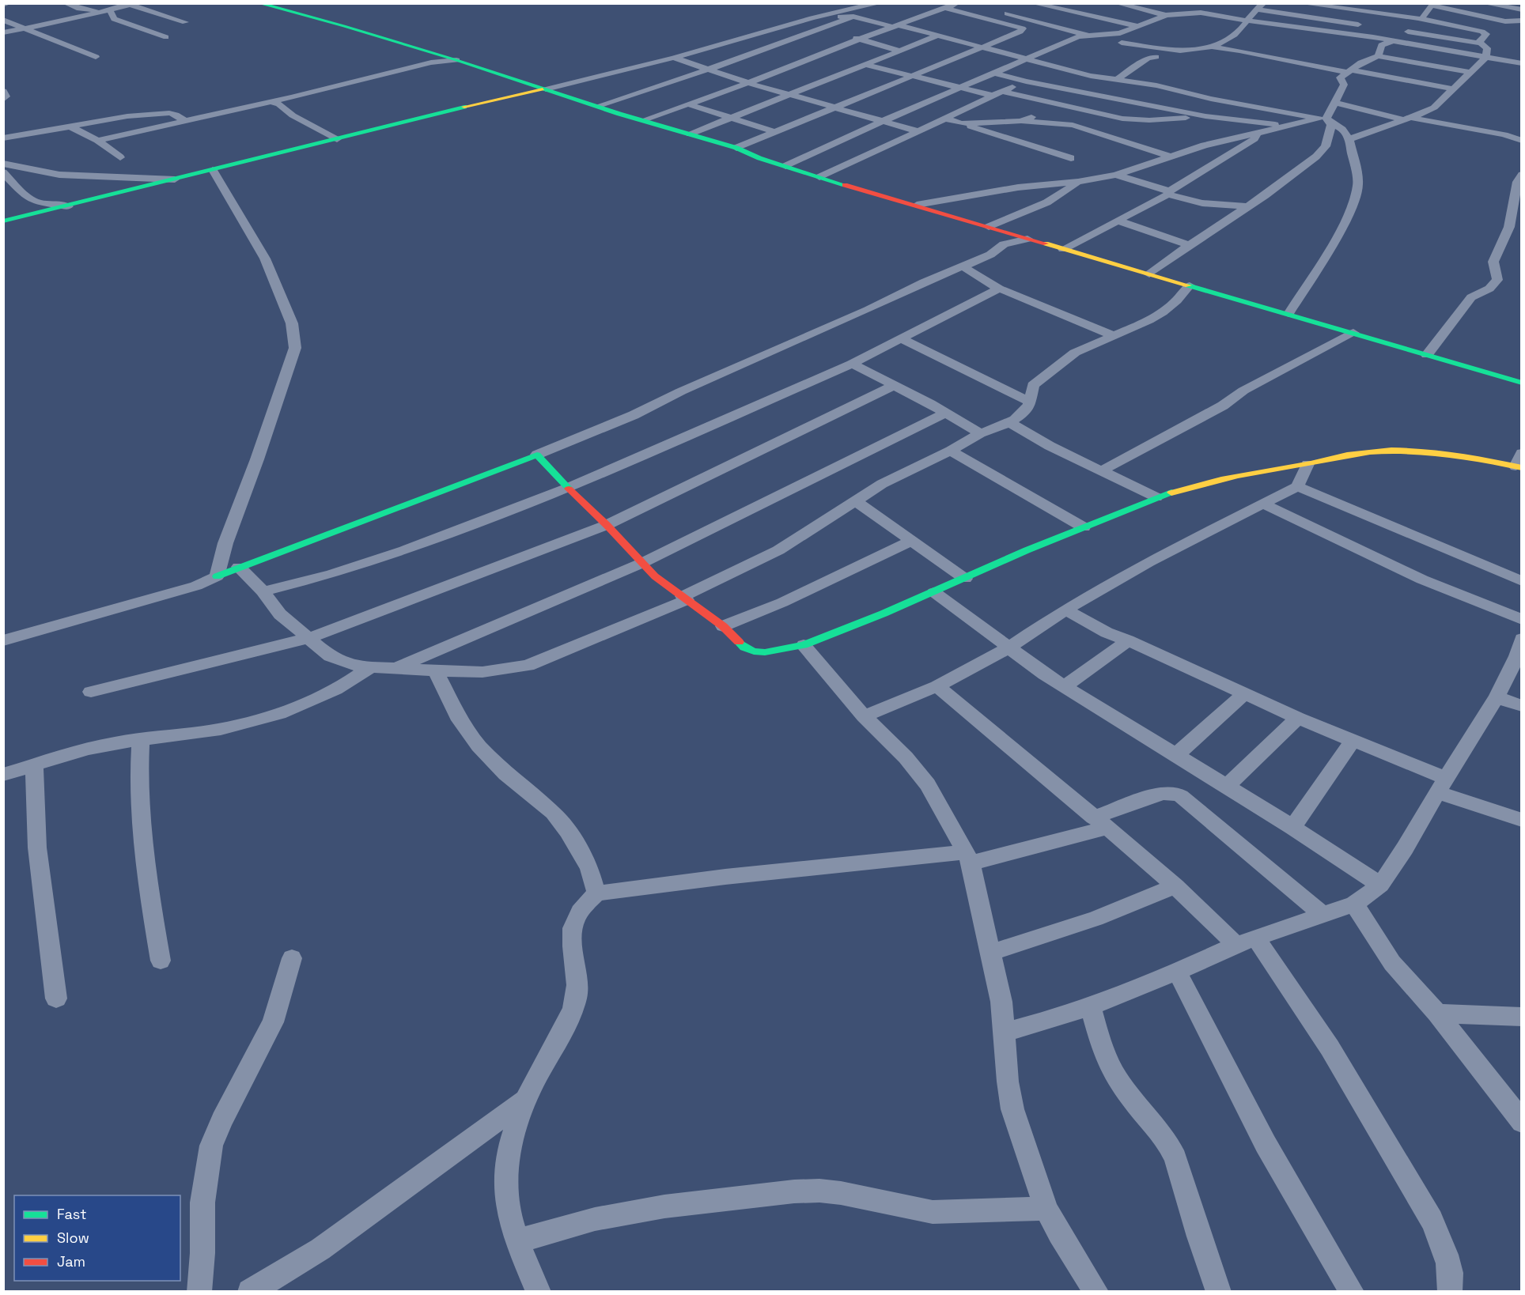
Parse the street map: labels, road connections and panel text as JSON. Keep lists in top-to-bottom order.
{
  "legend": ["Fast", "Slow", "Jam"]
}
